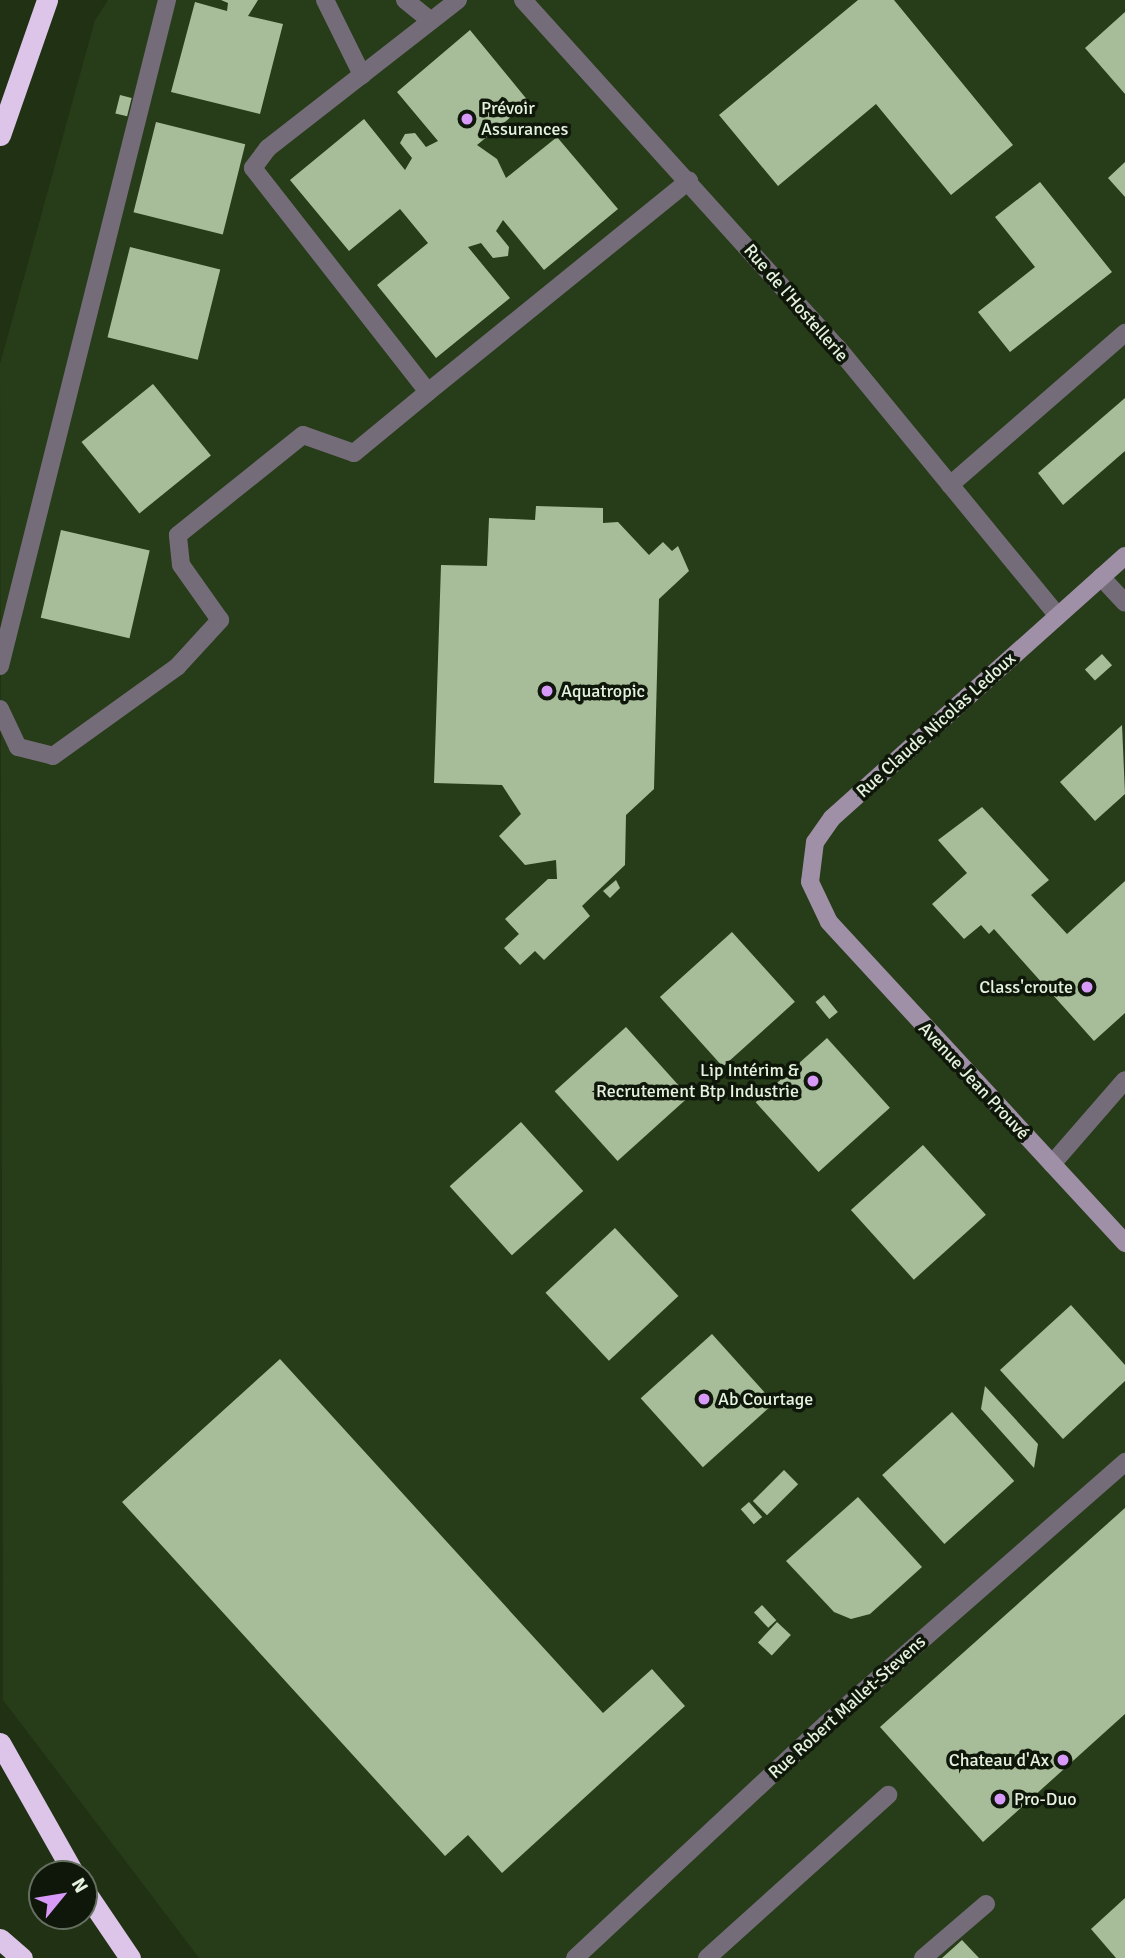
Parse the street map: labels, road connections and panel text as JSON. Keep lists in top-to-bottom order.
{
  "streets": {
    "street": [
      "Rue de l'Hostellerie",
      "Rue Claude Nicolas Ledoux",
      "Avenue Jean Prouvé",
      "Rue Robert Mallet-Stevens"
    ]
  },
  "crossings": [
    ["Rue de l'Hostellerie", "Rue Claude Nicolas Ledoux"],
    ["Rue Claude Nicolas Ledoux", "Avenue Jean Prouvé"]
  ],
  "places": [
    "Prévoir Assurances",
    "Aquatropic",
    "Class'croute",
    "Lip Intérim & Recrutement Btp Industrie",
    "Ab Courtage",
    "Chateau d'Ax",
    "Pro-Duo"
  ],
  "north": "top right"
}
